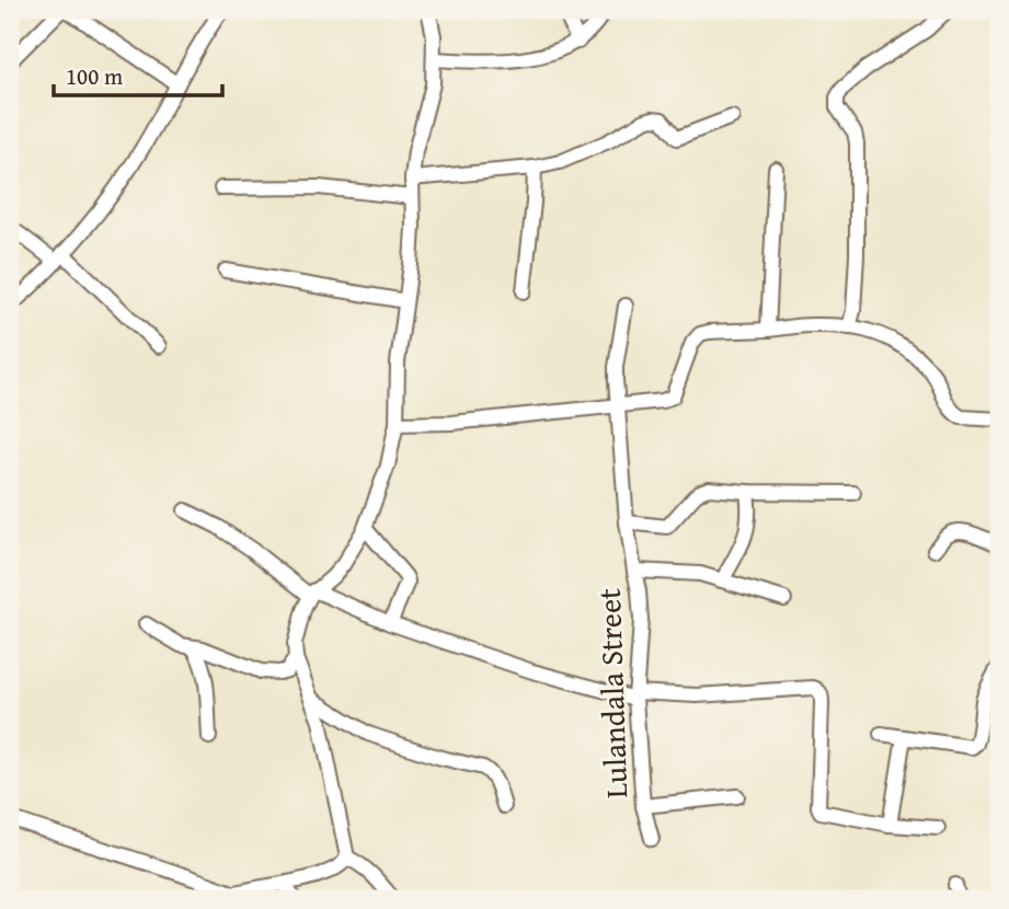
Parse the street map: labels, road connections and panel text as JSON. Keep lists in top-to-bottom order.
{
  "streets": {
    "street": ["Lulandala Street"]
  },
  "scale_bar": "100 m"
}
